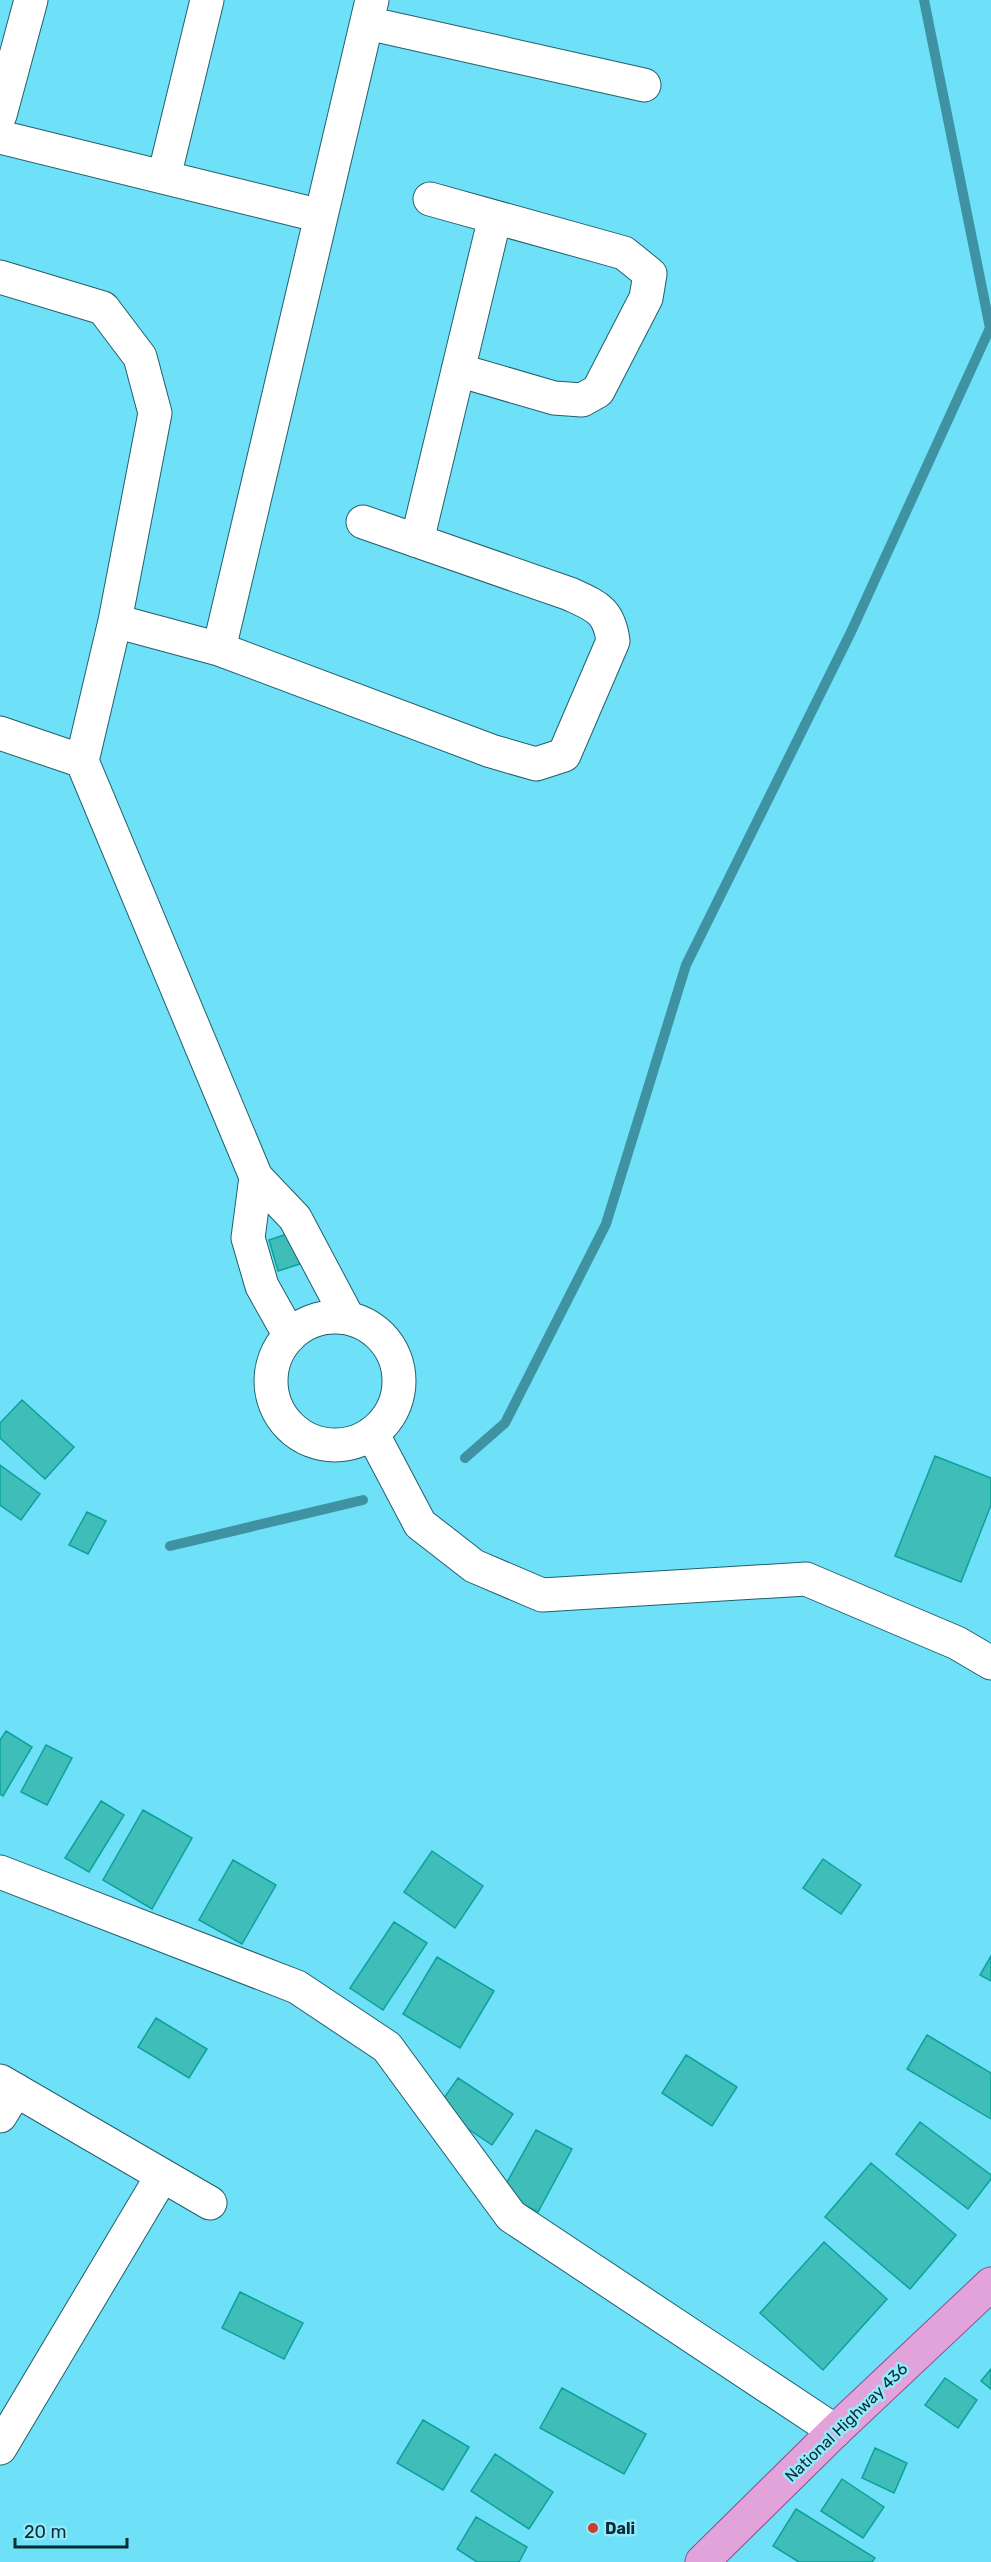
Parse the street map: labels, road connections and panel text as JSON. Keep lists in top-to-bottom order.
{
  "streets": {
    "main road": ["National Highway 436"]
  },
  "places": ["Dali"],
  "scale_bar": "20 m"
}
